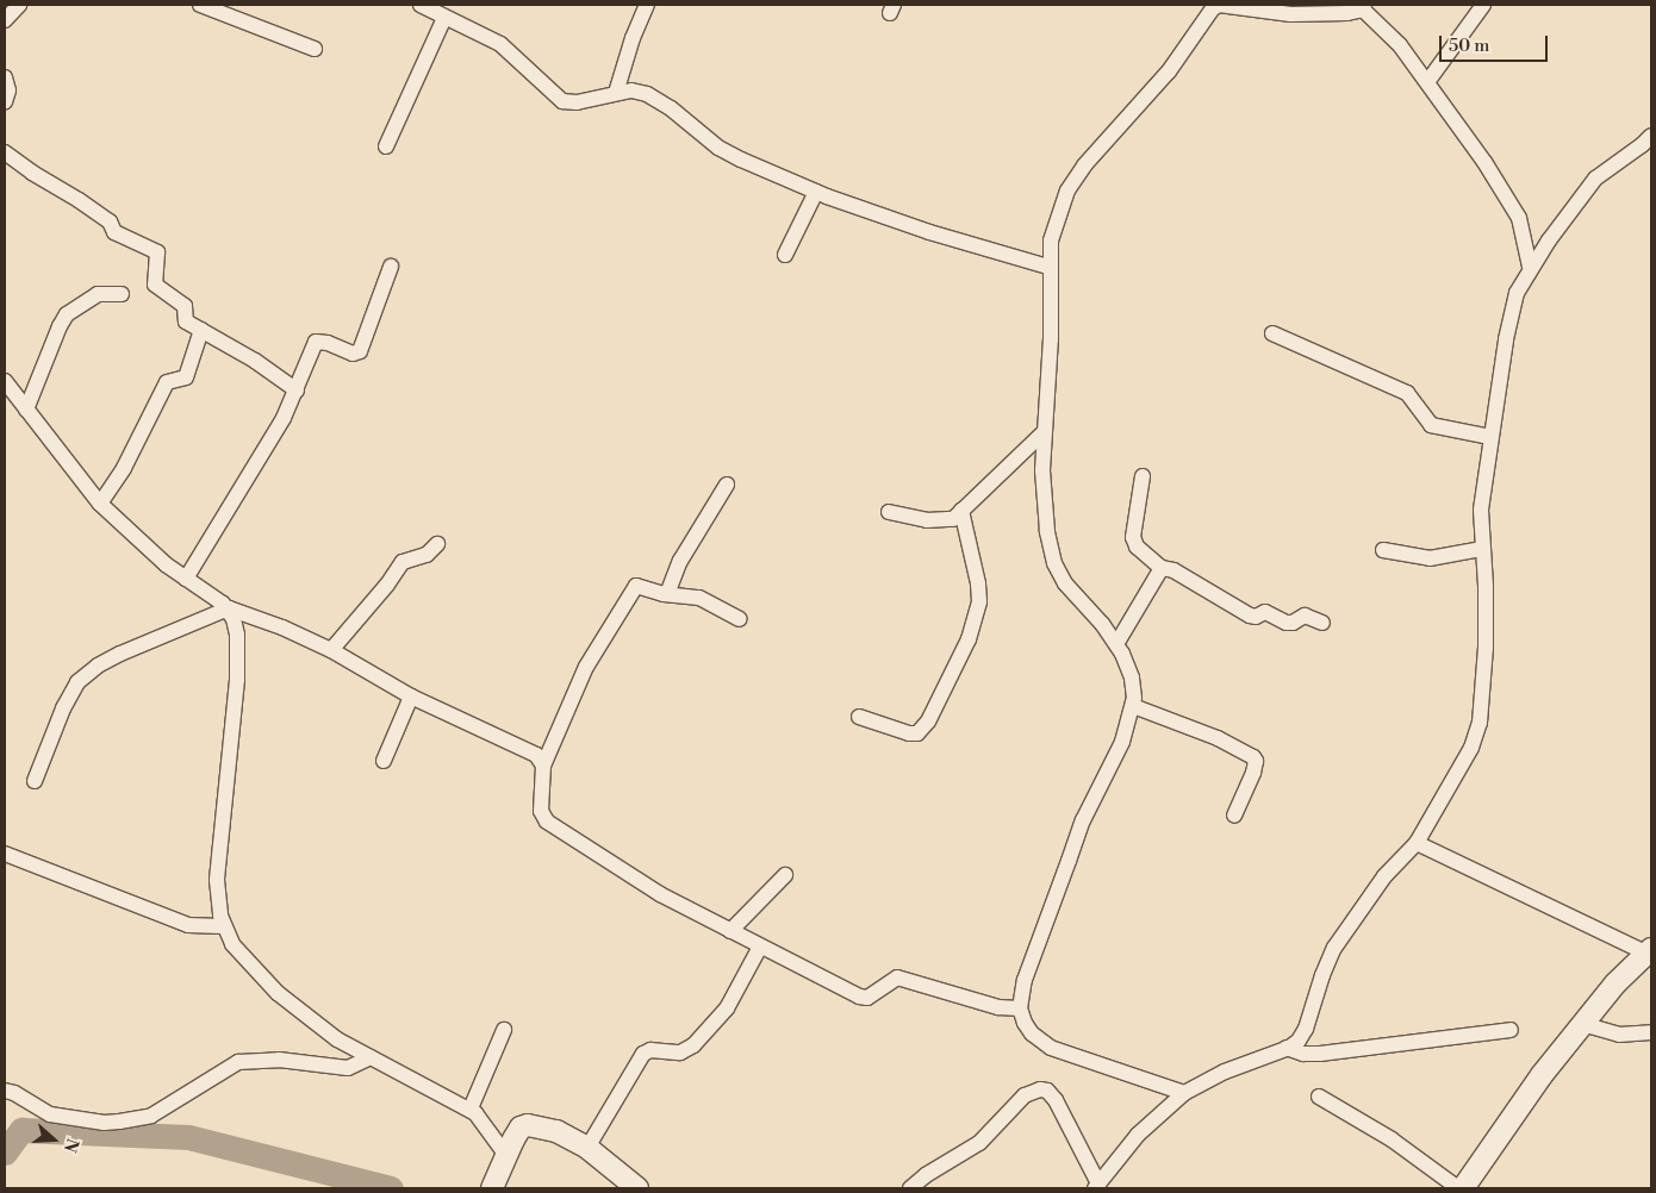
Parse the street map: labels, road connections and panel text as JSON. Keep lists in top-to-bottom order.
{
  "scale_bar": "50 m",
  "north": "right"
}
